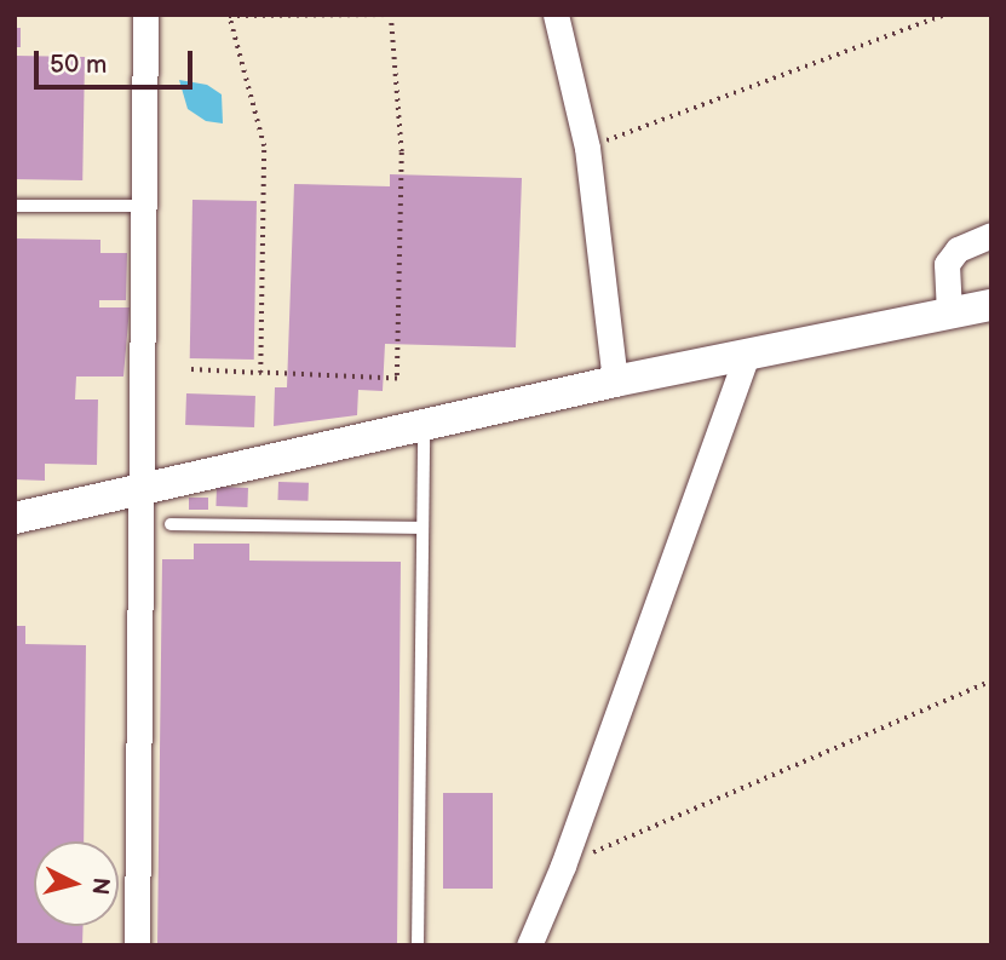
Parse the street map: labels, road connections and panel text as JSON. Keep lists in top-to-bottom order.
{
  "scale_bar": "50 m",
  "north": "right"
}
